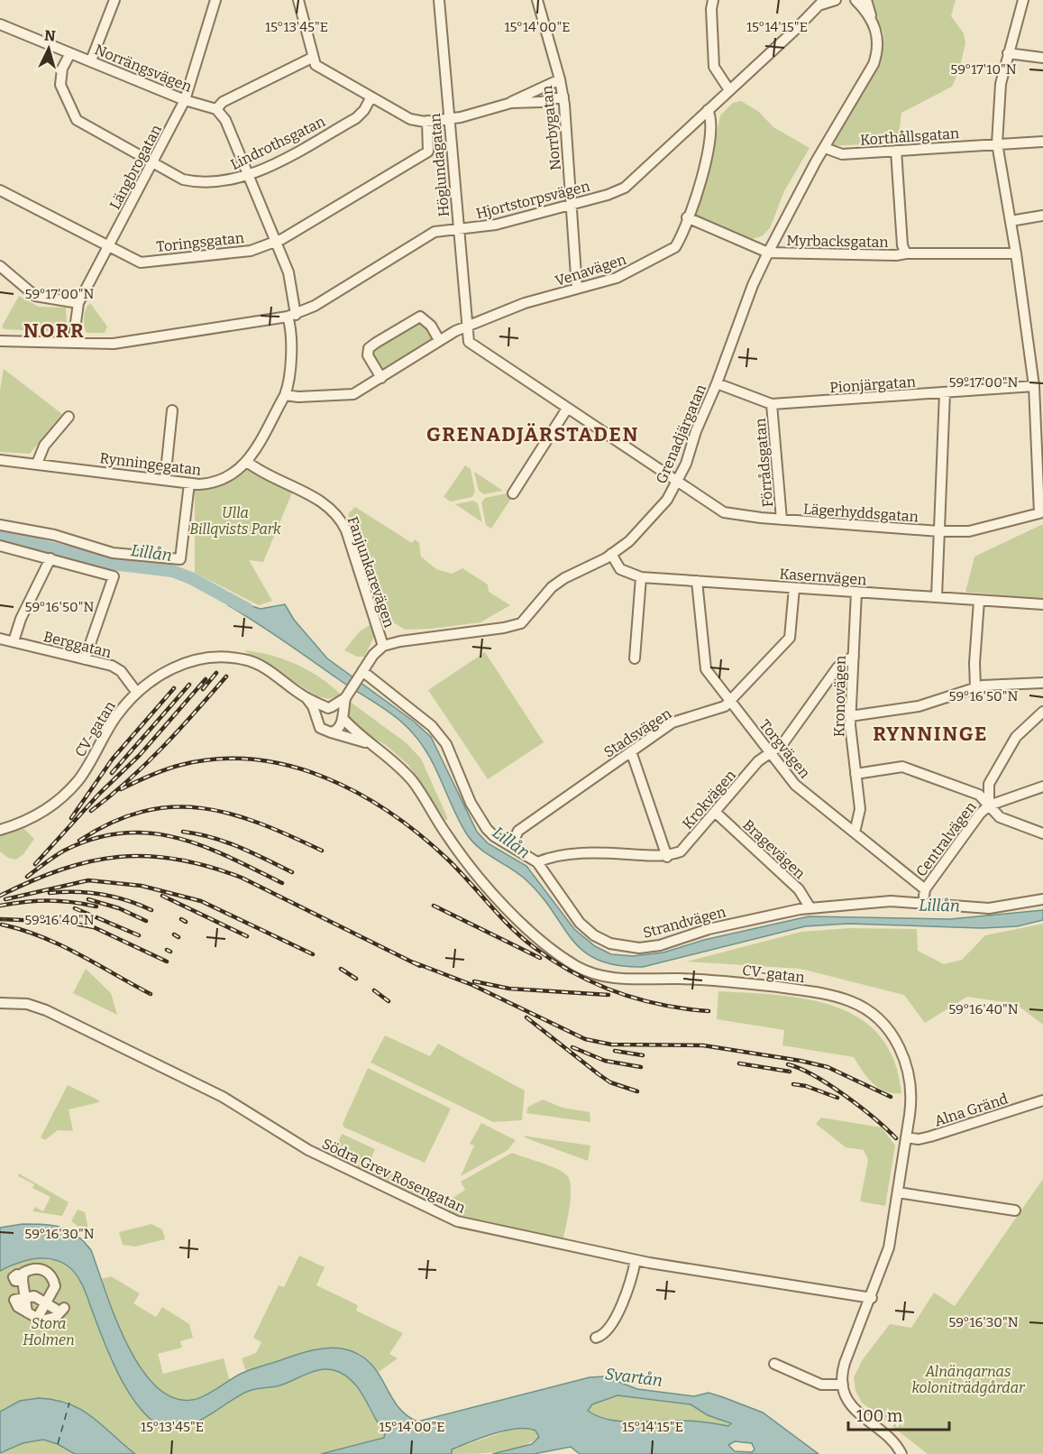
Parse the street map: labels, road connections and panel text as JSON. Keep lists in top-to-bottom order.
{
  "streets": {
    "street": [
      "Norrängsvägen",
      "Norrbygatan",
      "Korthållsgatan",
      "Lindrothsgatan",
      "Höglundagatan",
      "Längbrogatan",
      "Hjortstorpsvägen",
      "Myrbacksgatan",
      "Toringsgatan",
      "Venavägen",
      "Pionjärgatan",
      "Grenadjärgatan",
      "Förrådsgatan",
      "Rynningegatan",
      "Lägerhyddsgatan",
      "Fanjunkarevägen",
      "Kasernvägen",
      "Berggatan",
      "Kronovägen",
      "CV-gatan",
      "Stadsvägen",
      "Torgvägen",
      "Krokvägen",
      "Centralvägen",
      "Bragevägen",
      "Strandvägen",
      "Alna Gränd",
      "Södra Grev Rosengatan"
    ]
  },
  "crossings": [
    ["Norrängsvägen", "Lindrothsgatan"],
    ["Norrängsvägen", "Längbrogatan"],
    ["Norrbygatan", "Hjortstorpsvägen"],
    ["Norrbygatan", "Venavägen"],
    ["Korthållsgatan", "Myrbacksgatan"],
    ["Korthållsgatan", "Grenadjärgatan"],
    ["Lindrothsgatan", "Längbrogatan"],
    ["Höglundagatan", "Hjortstorpsvägen"],
    ["Höglundagatan", "Venavägen"],
    ["Höglundagatan", "Lägerhyddsgatan"],
    ["Längbrogatan", "Hjortstorpsvägen"],
    ["Längbrogatan", "Toringsgatan"],
    ["Hjortstorpsvägen", "Venavägen"],
    ["Myrbacksgatan", "Grenadjärgatan"],
    ["Venavägen", "Rynningegatan"],
    ["Venavägen", "Lägerhyddsgatan"],
    ["Pionjärgatan", "Grenadjärgatan"],
    ["Pionjärgatan", "Förrådsgatan"],
    ["Pionjärgatan", "Lägerhyddsgatan"],
    ["Grenadjärgatan", "Lägerhyddsgatan"],
    ["Grenadjärgatan", "Fanjunkarevägen"],
    ["Grenadjärgatan", "Kasernvägen"],
    ["Förrådsgatan", "Lägerhyddsgatan"],
    ["Rynningegatan", "Fanjunkarevägen"],
    ["Kasernvägen", "Kronovägen"],
    ["Kasernvägen", "Stadsvägen"],
    ["Kasernvägen", "Torgvägen"],
    ["Berggatan", "CV-gatan"],
    ["Kronovägen", "Torgvägen"],
    ["Kronovägen", "Krokvägen"],
    ["CV-gatan", "Alna Gränd"],
    ["CV-gatan", "Södra Grev Rosengatan"],
    ["Stadsvägen", "Torgvägen"],
    ["Stadsvägen", "Strandvägen"],
    ["Torgvägen", "Krokvägen"],
    ["Torgvägen", "Centralvägen"],
    ["Krokvägen", "Bragevägen"],
    ["Centralvägen", "Strandvägen"],
    ["Bragevägen", "Strandvägen"]
  ],
  "districts": ["NORR", "GRENADJÄRSTADEN", "RYNNINGE"],
  "water": ["Lillån", "Svartån"],
  "parks": ["Ulla Billqvists Park", "Stora Holmen", "Alnängarnas koloniträdgårdar"],
  "scale_bar": "100 m",
  "north": "top",
  "coordinates": [
    "15°13'45\"E",
    "15°14'00\"E",
    "15°14'15\"E",
    "59°17'10\"N",
    "59°17'00\"N",
    "59°16'50\"N",
    "59°16'40\"N",
    "59°16'30\"N"
  ]
}
